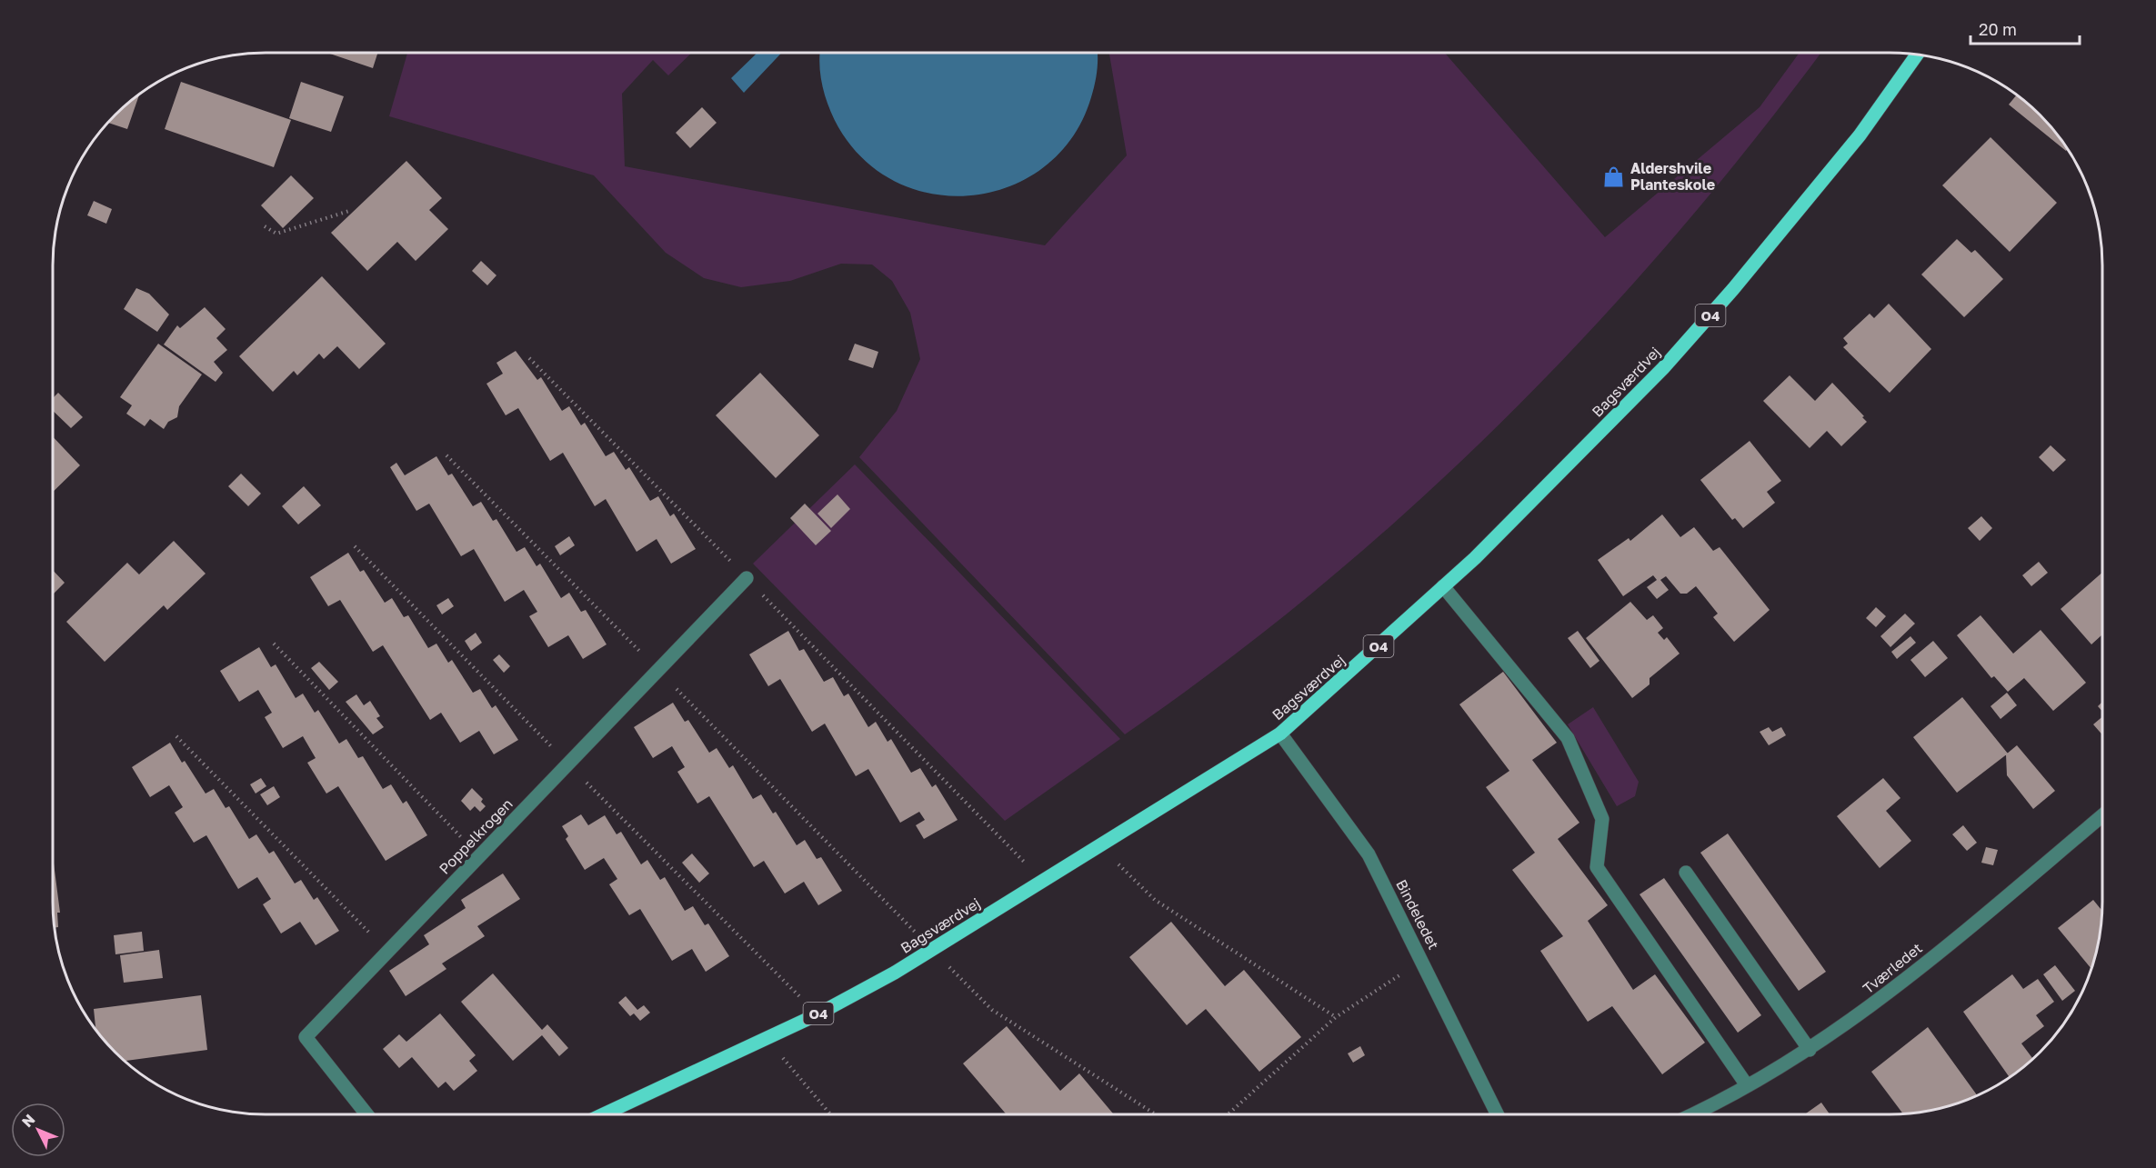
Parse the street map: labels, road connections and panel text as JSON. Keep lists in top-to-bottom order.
{
  "streets": {
    "main road": ["O4", "Bagsværdvej"],
    "street": ["Poppelkrogen", "Bindeledet", "Tværledet"]
  },
  "crossings": [
    ["Bagsværdvej", "Bindeledet"]
  ],
  "places": {
    "shop": ["Aldershvile Planteskole"]
  },
  "scale_bar": "20 m",
  "north": "top left"
}
